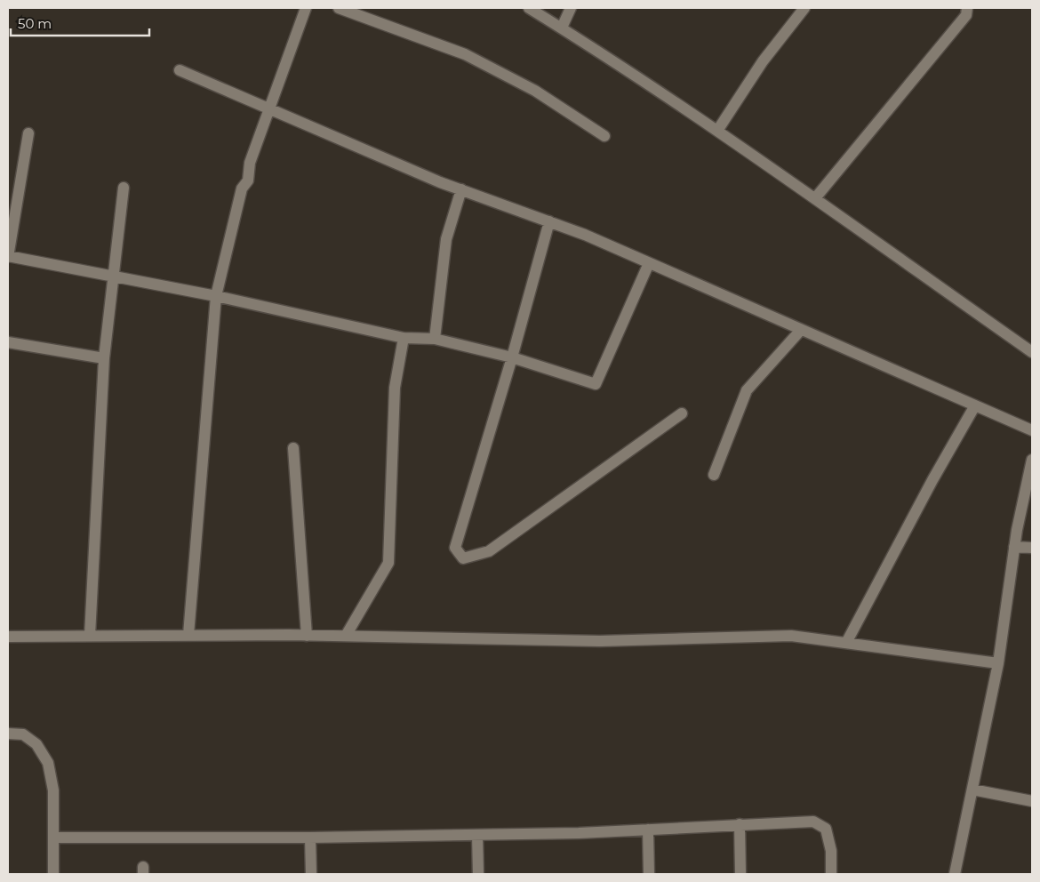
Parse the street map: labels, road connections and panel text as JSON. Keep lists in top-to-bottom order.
{
  "scale_bar": "50 m"
}
